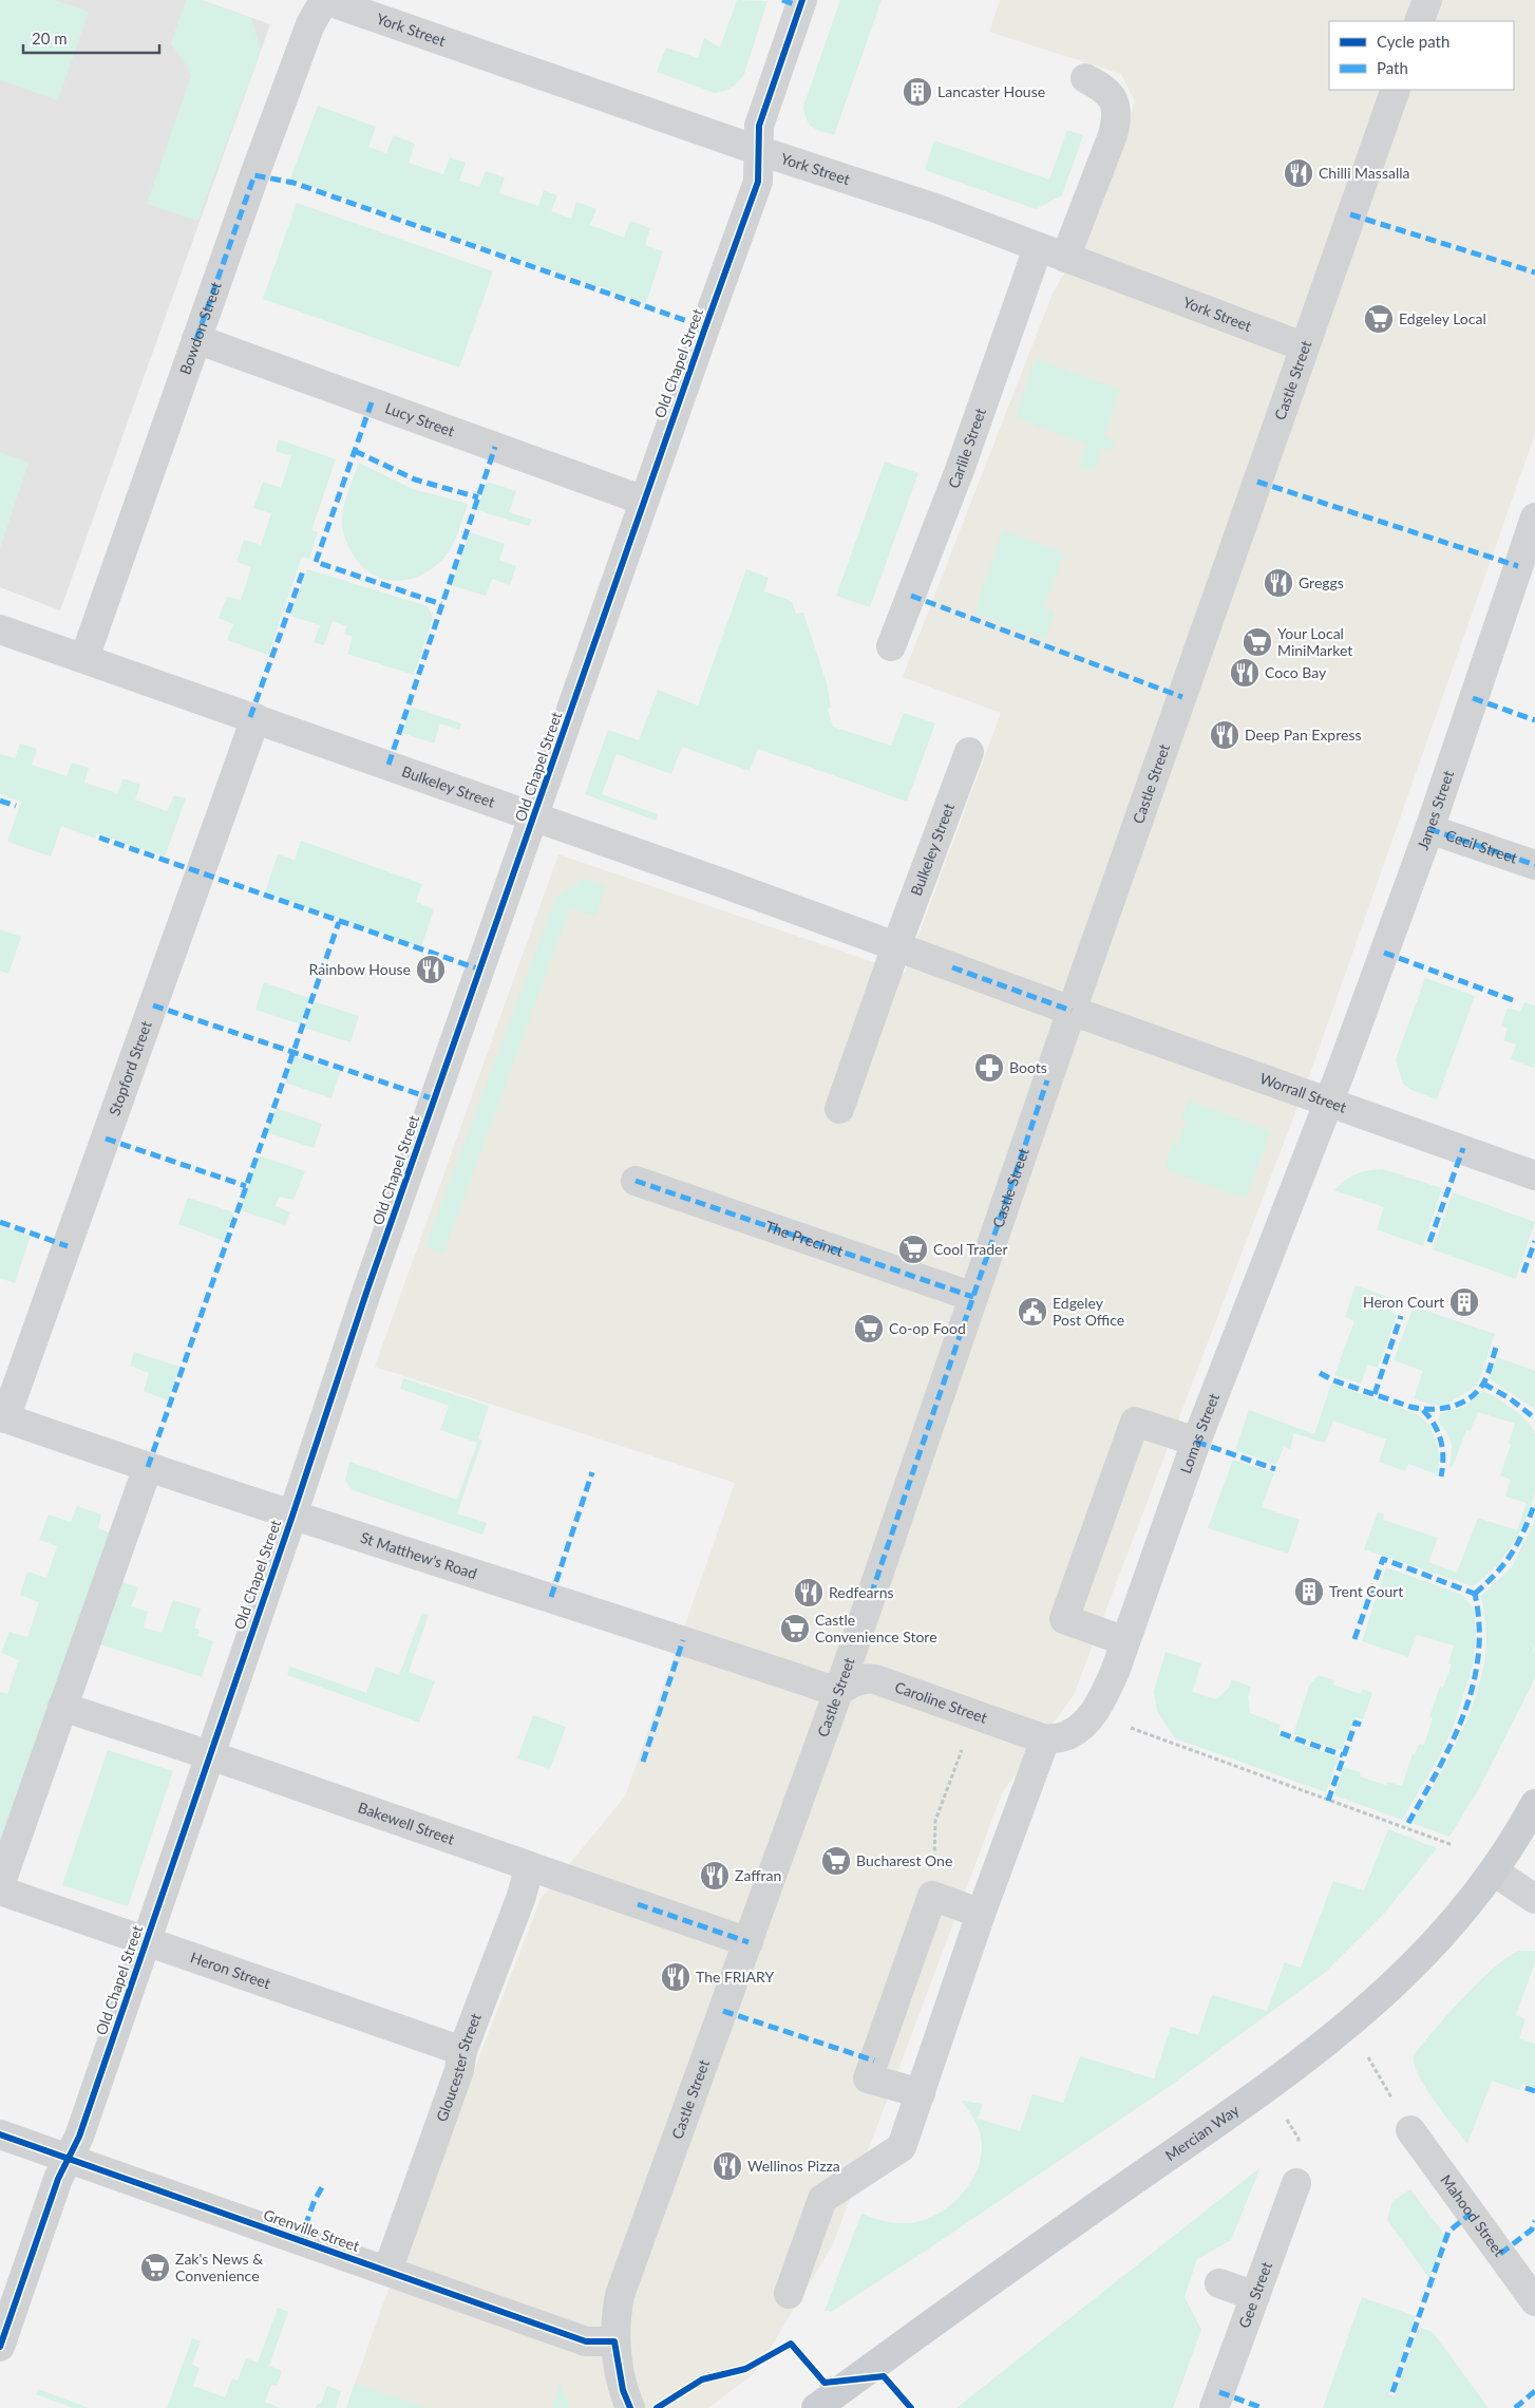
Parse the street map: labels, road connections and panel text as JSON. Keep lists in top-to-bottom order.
{
  "streets": {
    "main road": ["Mercian Way"],
    "street": [
      "York Street",
      "Bowdon Street",
      "Old Chapel Street",
      "Castle Street",
      "Lucy Street",
      "Carlile Street",
      "Bulkeley Street",
      "James Street",
      "Cecil Street",
      "Stopford Street",
      "Worrall Street",
      "The Precinct",
      "Lomas Street",
      "St Matthew's Road",
      "Caroline Street",
      "Bakewell Street",
      "Heron Street",
      "Gloucester Street",
      "Mahood Street",
      "Grenville Street",
      "Gee Street"
    ]
  },
  "crossings": [
    ["York Street", "Bowdon Street"],
    ["York Street", "Old Chapel Street"],
    ["York Street", "Castle Street"],
    ["York Street", "Carlile Street"],
    ["Bowdon Street", "Lucy Street"],
    ["Bowdon Street", "Bulkeley Street"],
    ["Old Chapel Street", "Lucy Street"],
    ["Old Chapel Street", "Bulkeley Street"],
    ["Old Chapel Street", "St Matthew's Road"],
    ["Old Chapel Street", "Bakewell Street"],
    ["Old Chapel Street", "Heron Street"],
    ["Old Chapel Street", "Grenville Street"],
    ["Castle Street", "Bulkeley Street"],
    ["Castle Street", "Worrall Street"],
    ["Castle Street", "The Precinct"],
    ["Castle Street", "St Matthew's Road"],
    ["Castle Street", "Caroline Street"],
    ["Castle Street", "Bakewell Street"],
    ["Castle Street", "Grenville Street"],
    ["Bulkeley Street", "Stopford Street"],
    ["Bulkeley Street", "Worrall Street"],
    ["James Street", "Cecil Street"],
    ["James Street", "Worrall Street"],
    ["James Street", "Lomas Street"],
    ["Stopford Street", "St Matthew's Road"],
    ["Worrall Street", "Lomas Street"],
    ["Lomas Street", "Caroline Street"],
    ["St Matthew's Road", "Caroline Street"],
    ["Bakewell Street", "Gloucester Street"],
    ["Heron Street", "Gloucester Street"],
    ["Gloucester Street", "Grenville Street"]
  ],
  "places": {
    "building": ["Lancaster House", "Heron Court", "Trent Court"],
    "restaurant": [
      "Chilli Massalla",
      "Greggs",
      "Coco Bay",
      "Deep Pan Express",
      "Rainbow House",
      "Redfearns",
      "Zaffran",
      "The FRIARY",
      "Wellinos Pizza"
    ],
    "supermarket": [
      "Edgeley Local",
      "Your Local MiniMarket",
      "Cool Trader",
      "Co-op Food",
      "Castle Convenience Store",
      "Bucharest One",
      "Zak's News & Convenience"
    ],
    "pharmacy": ["Boots"],
    "public building": ["Edgeley Post Office"]
  },
  "legend": ["Cycle path", "Path"],
  "scale_bar": "20 m"
}
